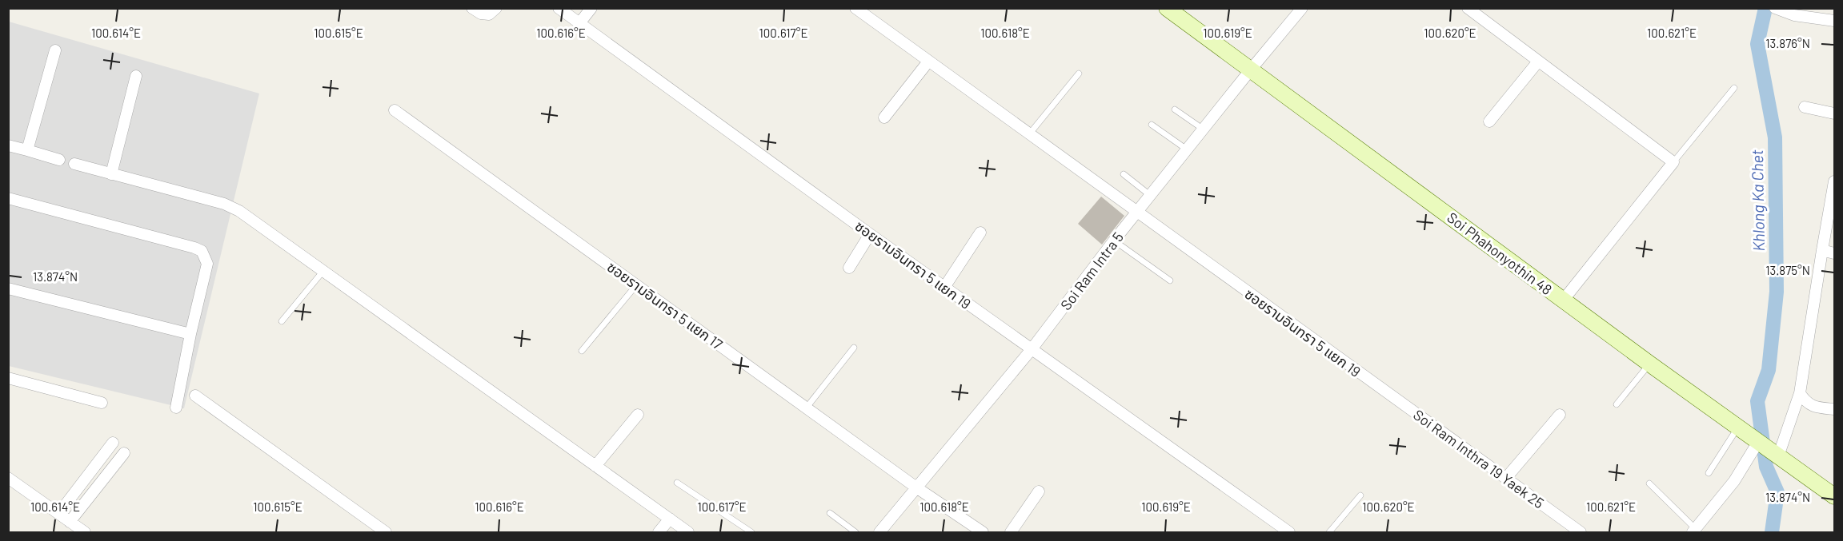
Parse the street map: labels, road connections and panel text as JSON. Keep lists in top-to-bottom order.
{
  "streets": {
    "street": [
      "Soi Phahonyothin 48",
      "ซอยรามอินทรา 5 แยก 19",
      "Soi Ram Intra 5",
      "ซอยรามอินทรา 5 แยก 17",
      "Soi Ram Inthra 19 Yaek 25"
    ]
  },
  "crossings": [
    ["Soi Phahonyothin 48", "Soi Ram Intra 5"],
    ["ซอยรามอินทรา 5 แยก 19", "Soi Ram Intra 5"],
    ["ซอยรามอินทรา 5 แยก 19", "Soi Ram Inthra 19 Yaek 25"],
    ["Soi Ram Intra 5", "ซอยรามอินทรา 5 แยก 17"]
  ],
  "water": ["Khlong Ka Chet"],
  "coordinates": [
    "100.614°E",
    "100.615°E",
    "100.616°E",
    "100.617°E",
    "100.618°E",
    "100.619°E",
    "100.620°E",
    "100.621°E",
    "13.876°N",
    "13.875°N",
    "13.874°N"
  ]
}
